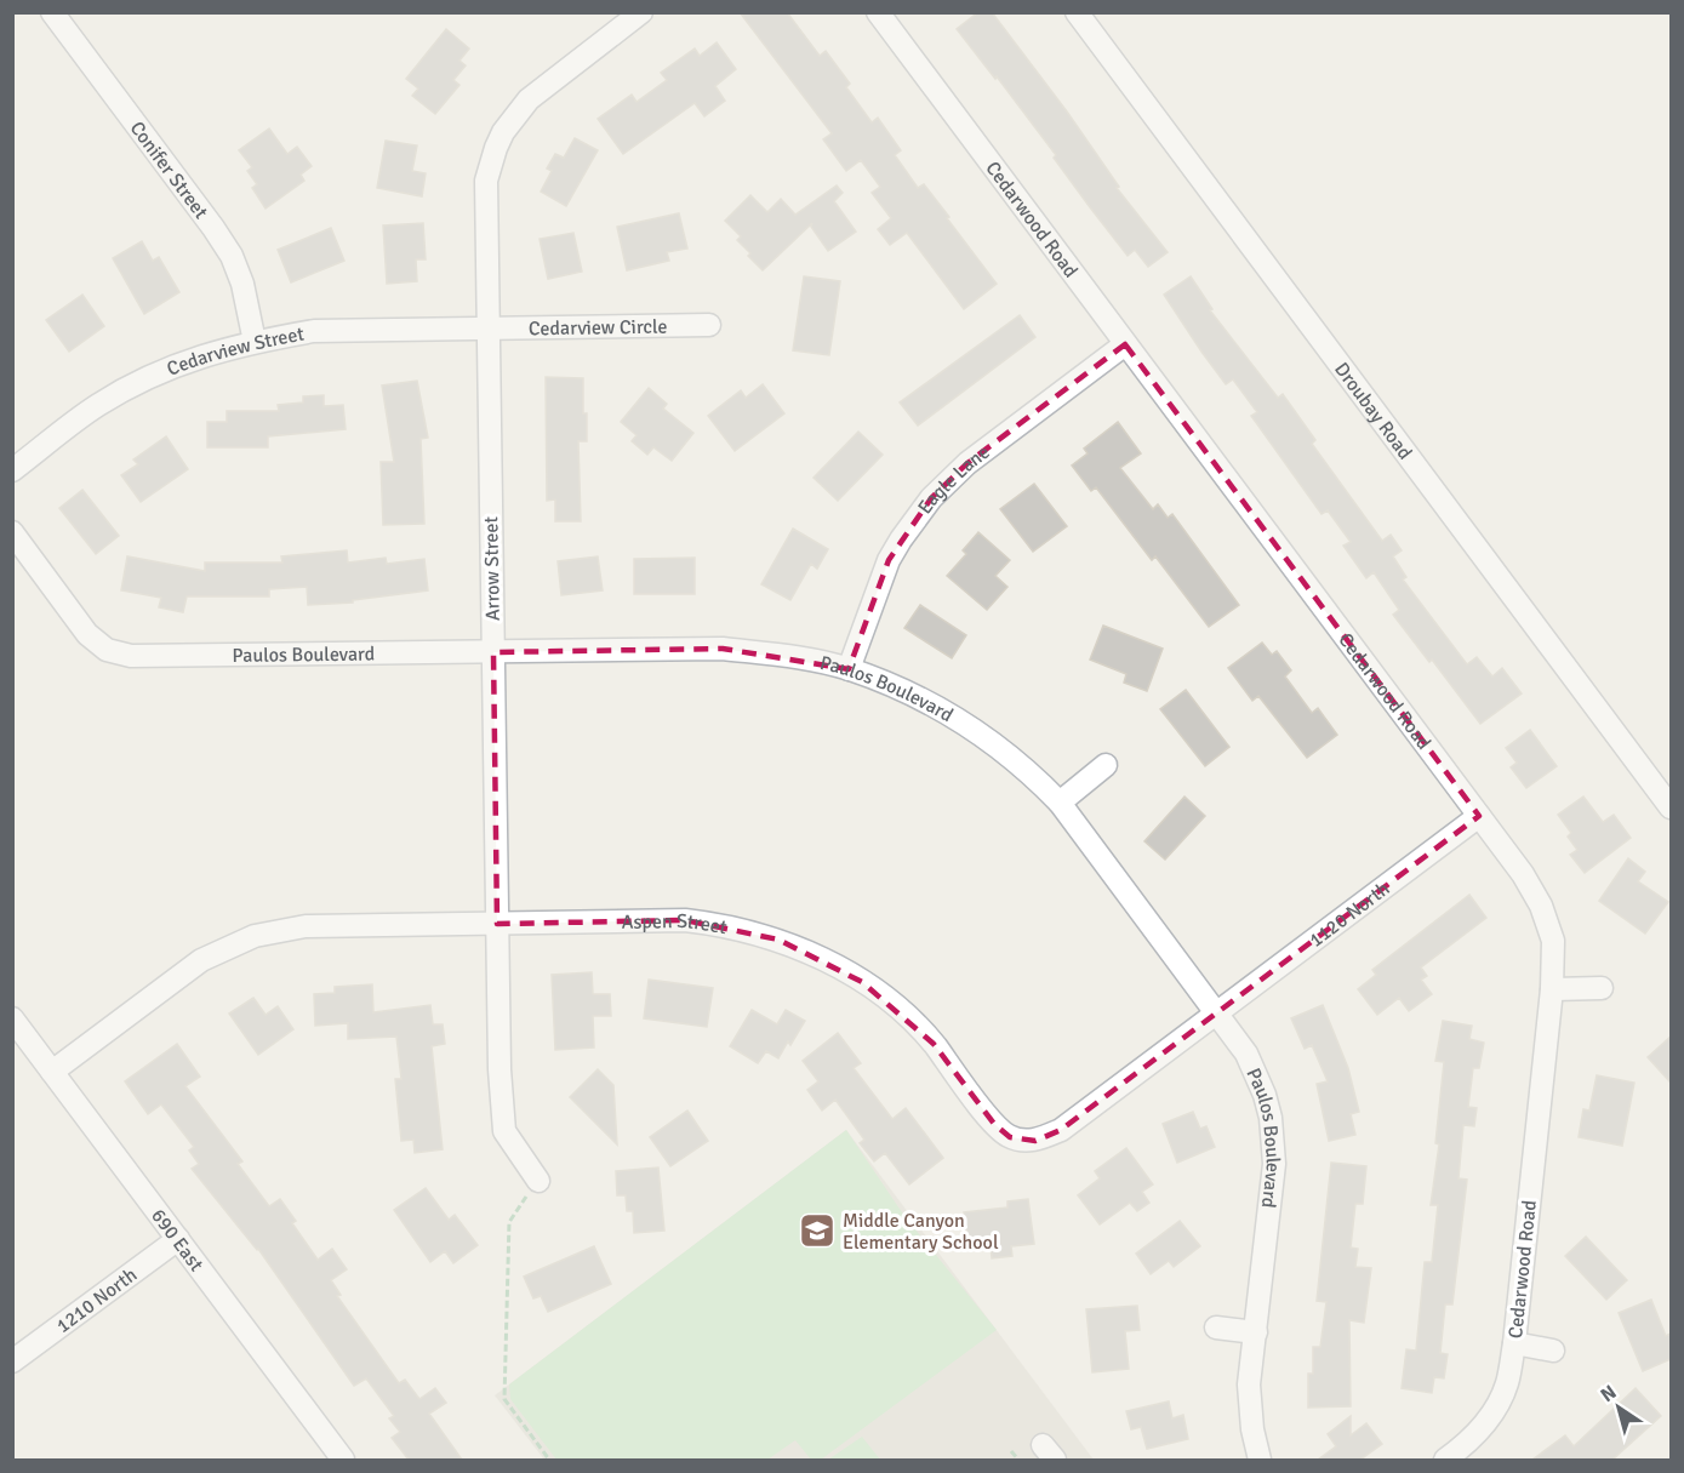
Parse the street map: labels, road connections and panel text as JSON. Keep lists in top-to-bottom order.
{
  "streets": {
    "street": [
      "Conifer Street",
      "Cedarwood Road",
      "Cedarview Circle",
      "Cedarview Street",
      "Droubay Road",
      "Eagle Lane",
      "Arrow Street",
      "Paulos Boulevard",
      "1120 North",
      "Aspen Street",
      "690 East",
      "1210 North"
    ]
  },
  "crossings": [
    ["Conifer Street", "Cedarview Street"],
    ["Cedarwood Road", "Eagle Lane"],
    ["Cedarwood Road", "1120 North"],
    ["Cedarview Circle", "Cedarview Street"],
    ["Cedarview Circle", "Arrow Street"],
    ["Cedarview Street", "Arrow Street"],
    ["Eagle Lane", "Paulos Boulevard"],
    ["Arrow Street", "Paulos Boulevard"],
    ["Arrow Street", "Aspen Street"],
    ["Paulos Boulevard", "1120 North"],
    ["Paulos Boulevard", "Aspen Street"],
    ["1120 North", "Aspen Street"],
    ["Aspen Street", "690 East"],
    ["690 East", "1210 North"]
  ],
  "places": {
    "school or university": ["Middle Canyon Elementary School"]
  },
  "north": "top left"
}
